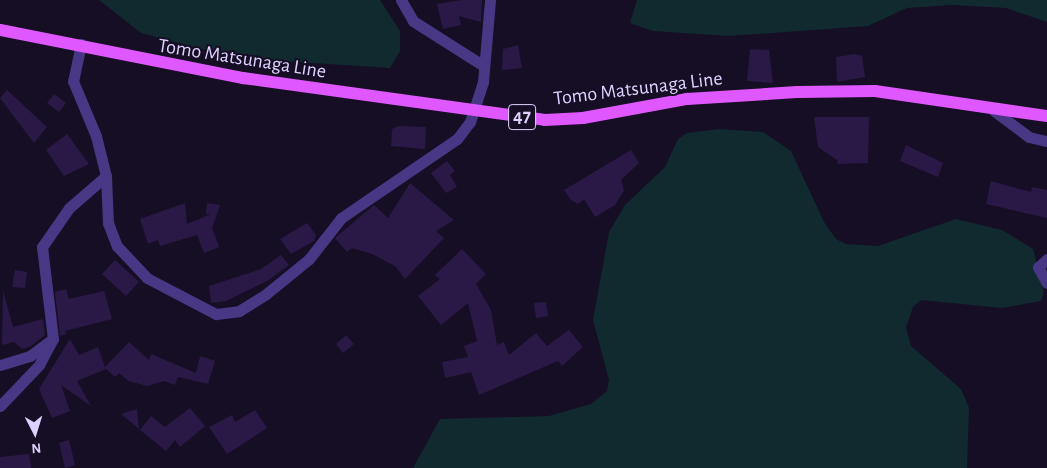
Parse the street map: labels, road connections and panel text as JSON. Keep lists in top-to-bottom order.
{
  "streets": {
    "main road": ["Tomo Matsunaga Line", "47"]
  },
  "north": "bottom"
}
